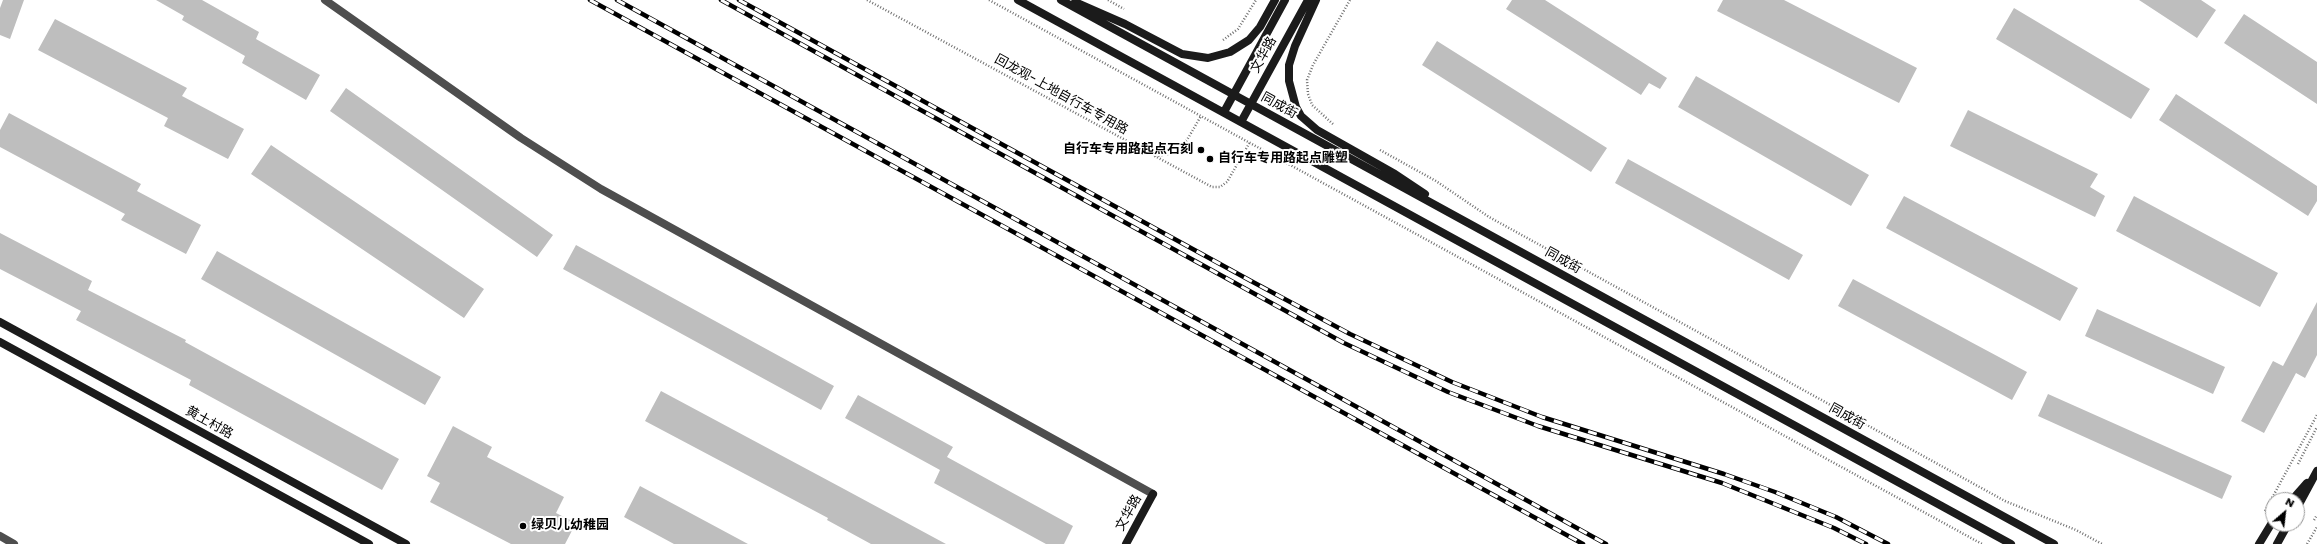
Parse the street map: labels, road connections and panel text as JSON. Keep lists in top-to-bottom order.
{
  "streets": {
    "main road": ["文华路", "同成街", "黄土村路"],
    "path": ["回龙观-上地自行车专用路"]
  },
  "crossings": [
    ["文华路", "同成街"]
  ],
  "places": ["自行车专用路起点石刻", "自行车专用路起点雕塑", "绿贝儿幼稚园"],
  "north": "top right"
}
